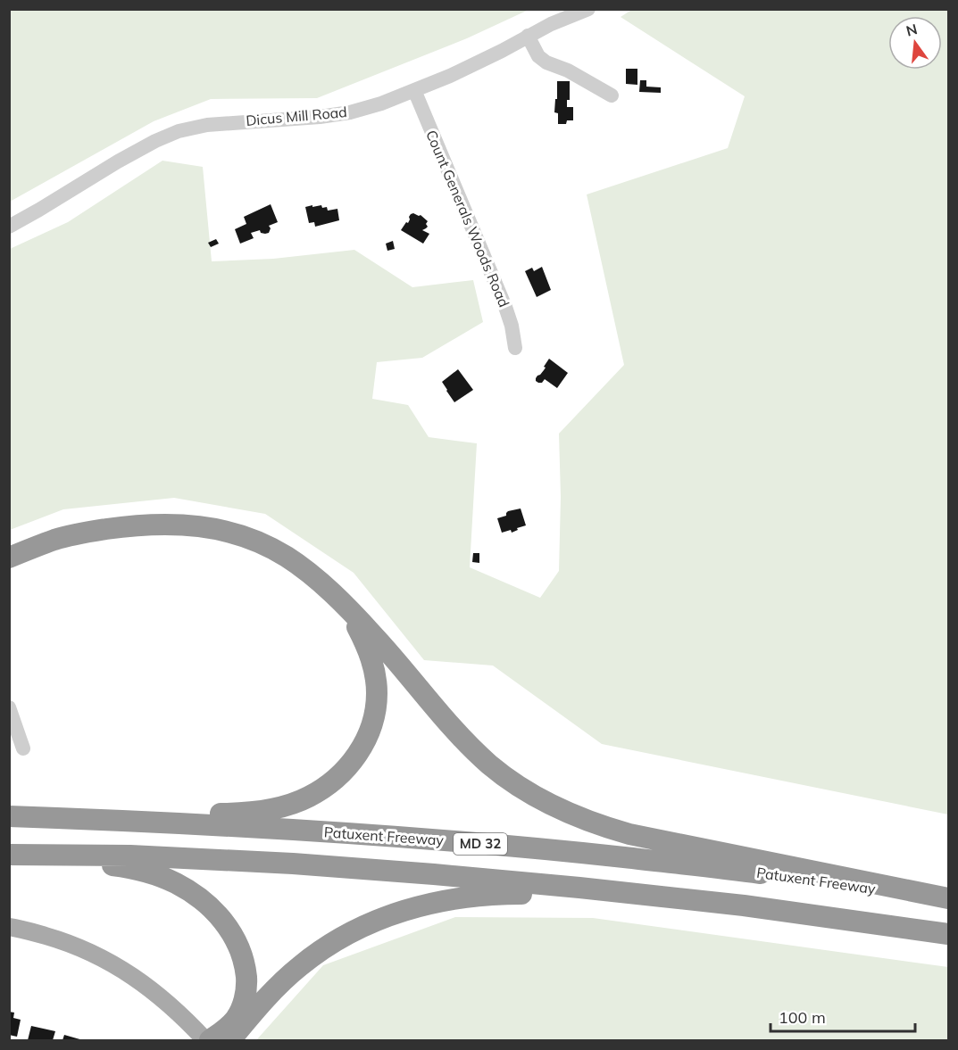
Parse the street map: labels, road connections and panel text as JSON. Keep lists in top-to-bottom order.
{
  "streets": {
    "highway": ["Patuxent Freeway", "MD 32"],
    "street": ["Dicus Mill Road", "Count Generals Woods Road"]
  },
  "crossings": [
    ["Dicus Mill Road", "Count Generals Woods Road"]
  ],
  "scale_bar": "100 m",
  "north": "top"
}
